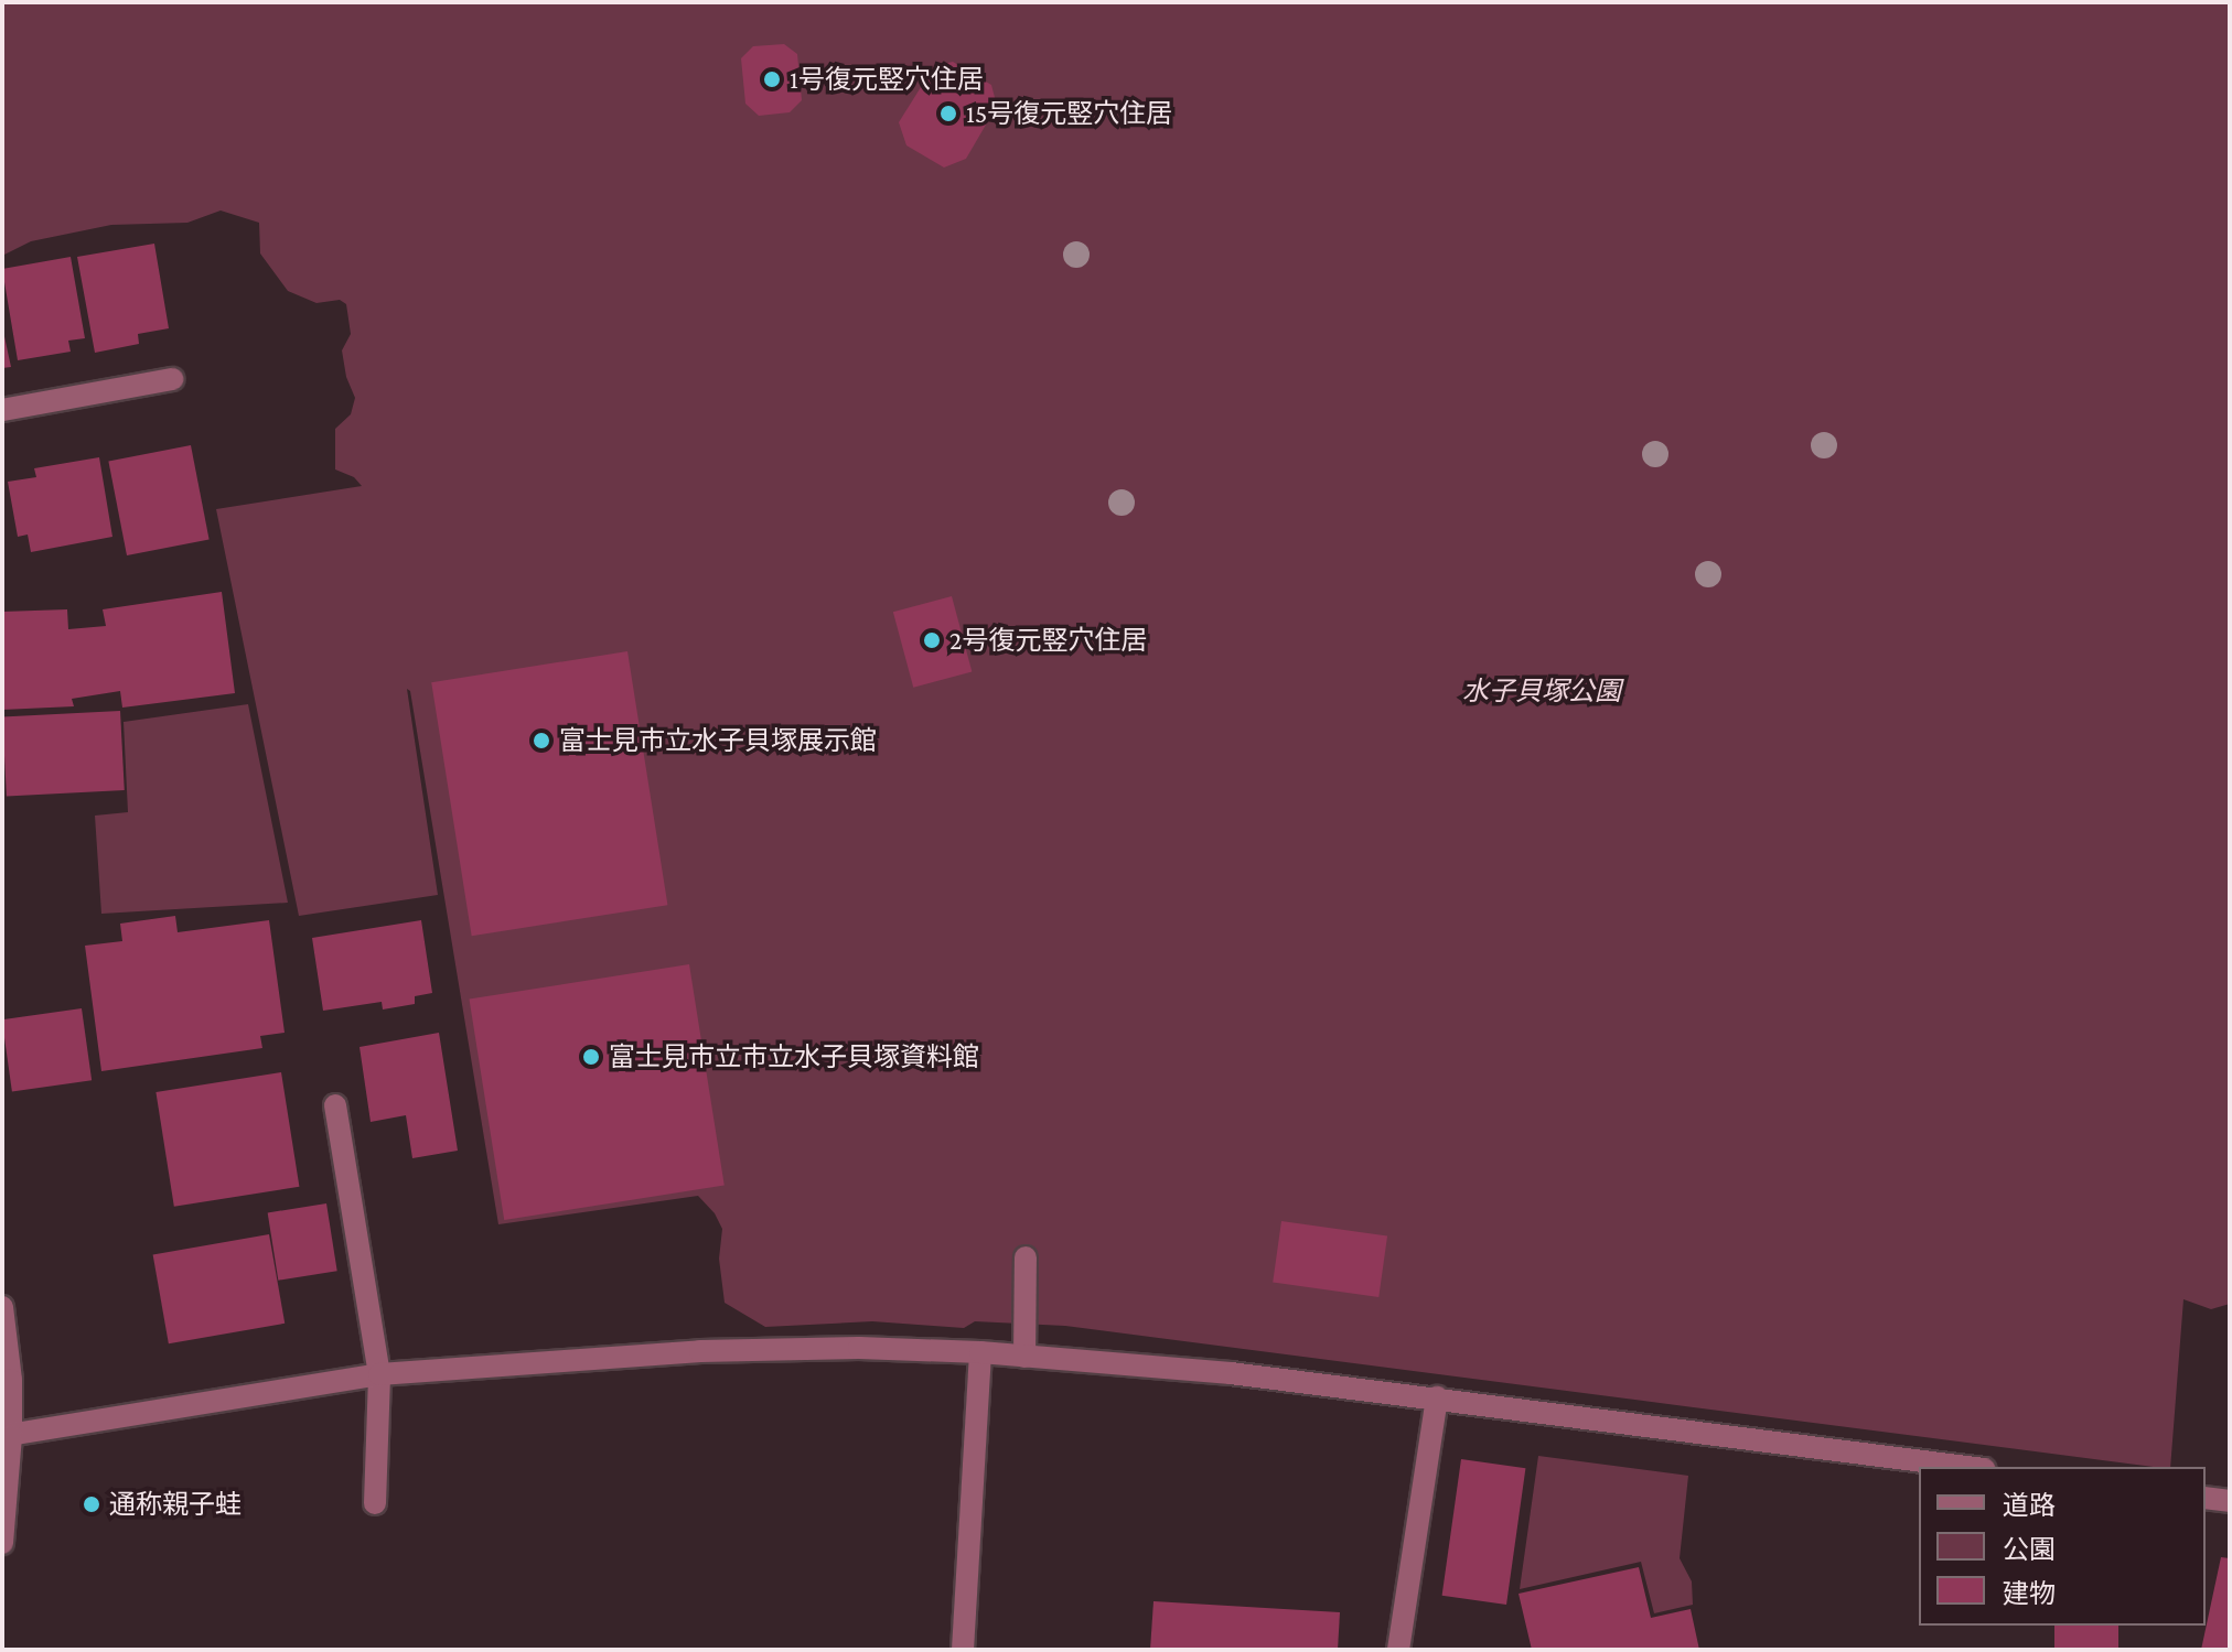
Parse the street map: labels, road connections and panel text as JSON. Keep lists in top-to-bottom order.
{
  "parks": ["水子貝塚公園"],
  "places": [
    "1号復元竪穴住居",
    "15号復元竪穴住居",
    "2号復元竪穴住居",
    "富士見市立水子貝塚展示館",
    "富士見市立市立水子貝塚資料館",
    "通称親子蛙"
  ],
  "legend": ["道路", "公園", "建物"]
}
